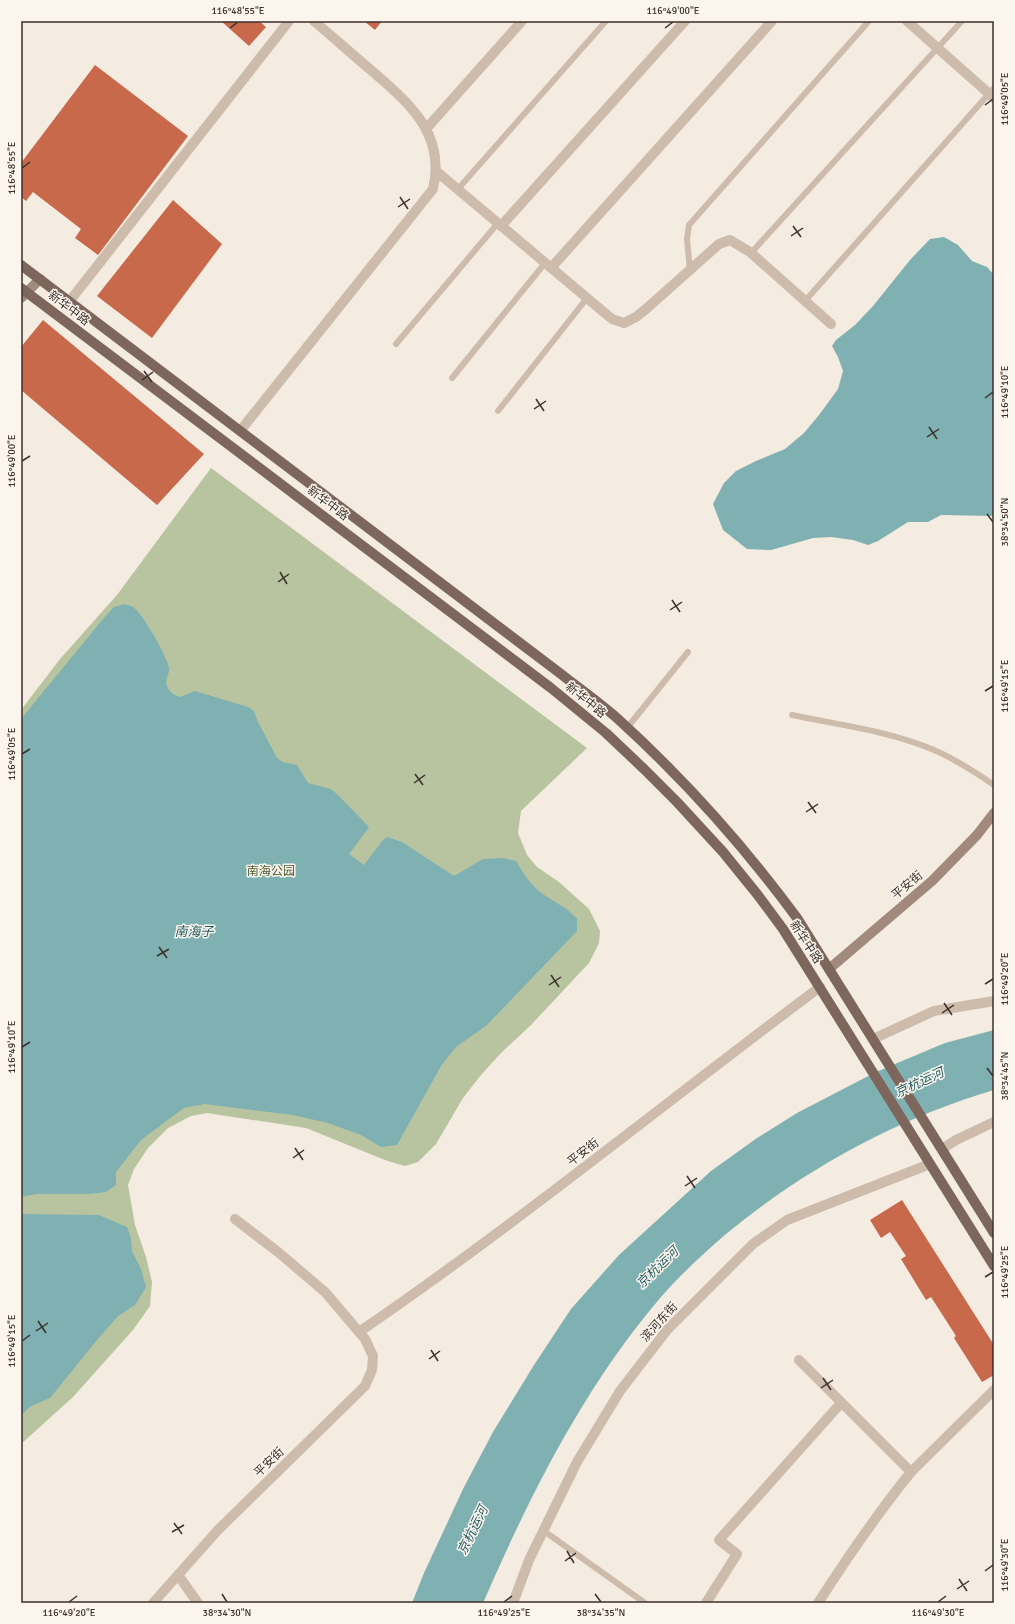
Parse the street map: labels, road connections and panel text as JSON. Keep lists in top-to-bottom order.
{
  "streets": {
    "main road": ["新华中路"],
    "street": ["平安街", "滨河东街"]
  },
  "crossings": [
    ["新华中路", "平安街"],
    ["新华中路", "滨河东街"]
  ],
  "water": ["南海子", "京杭运河"],
  "parks": ["南海公园"],
  "coordinates": [
    "116°48'55\"E",
    "116°49'00\"E",
    "116°49'05\"E",
    "116°49'10\"E",
    "38°34'50\"N",
    "116°49'15\"E",
    "116°49'20\"E",
    "38°34'45\"N",
    "116°49'25\"E",
    "116°49'30\"E",
    "38°34'30\"N",
    "38°34'35\"N"
  ]
}
